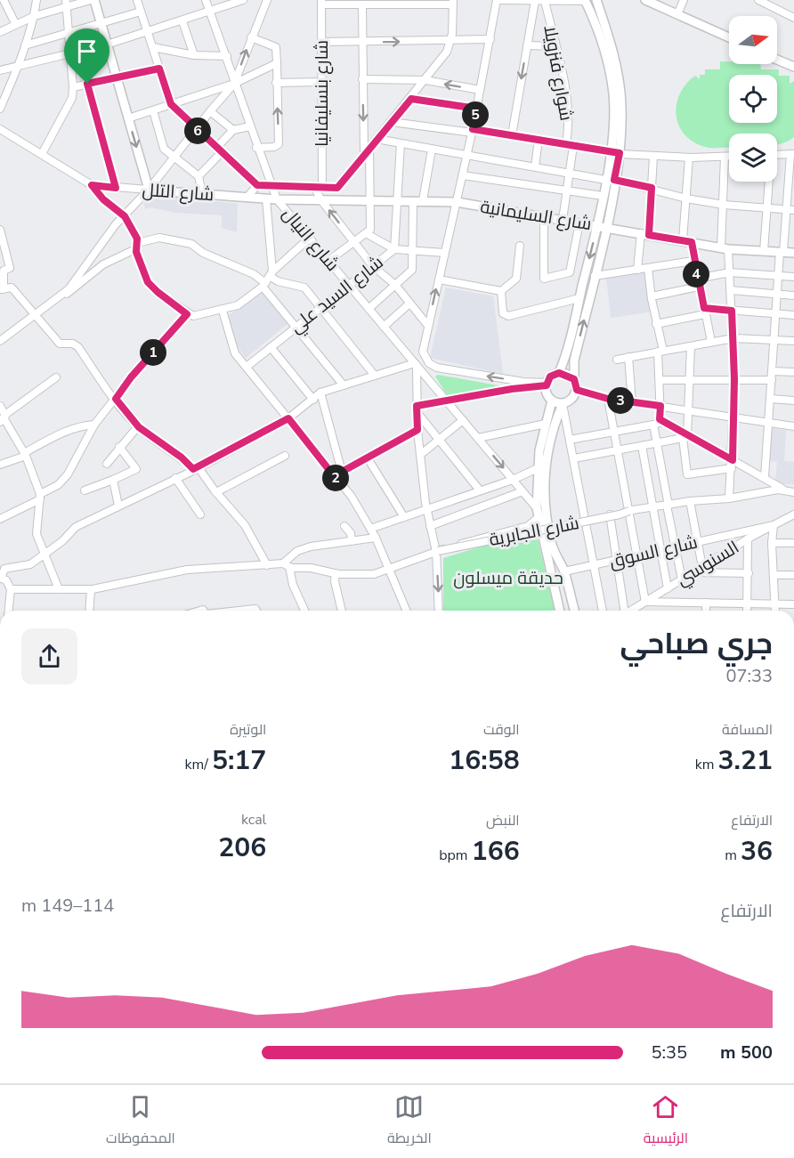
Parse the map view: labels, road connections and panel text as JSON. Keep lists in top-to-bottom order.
{
  "streets": {
    "main road": ["شارع التلل", "شارع السليمانية"],
    "street": [
      "شوارع فنزويلا",
      "شارع بنسليفانيا",
      "شارع النيال",
      "شارع السيد علي",
      "شارع الجابرية",
      "شارع السوق",
      "السنوسي"
    ]
  },
  "crossings": [
    ["شوارع فنزويلا", "شارع السليمانية"],
    ["شارع التلل", "شارع السليمانية"],
    ["شارع التلل", "شارع النيال"],
    ["شارع السليمانية", "شارع النيال"],
    ["شارع السليمانية", "شارع السيد علي"],
    ["شارع النيال", "شارع السيد علي"],
    ["شارع السوق", "السنوسي"]
  ],
  "parks": ["حديقة ميسلون"],
  "north": "right",
  "page": {
    "pins": [
      "5",
      "6",
      "4",
      "1",
      "3",
      "2"
    ],
    "heading": ["جري صباحي", "07:33"],
    "stats": [
      ["المسافة", "3.21 km"],
      ["الوقت", "16:58"],
      ["الوتيرة", "5:17 /km"],
      ["الارتفاع", "36 m"],
      ["النبض", "166 bpm"],
      ["kcal", "206"]
    ],
    "chart": ["الارتفاع", "114–149 m"],
    "list": [
      {
        "name": "500 m",
        "note": "5:35"
      }
    ],
    "tabs": ["الرئيسية", "الخريطة", "المحفوظات"]
  }
}
